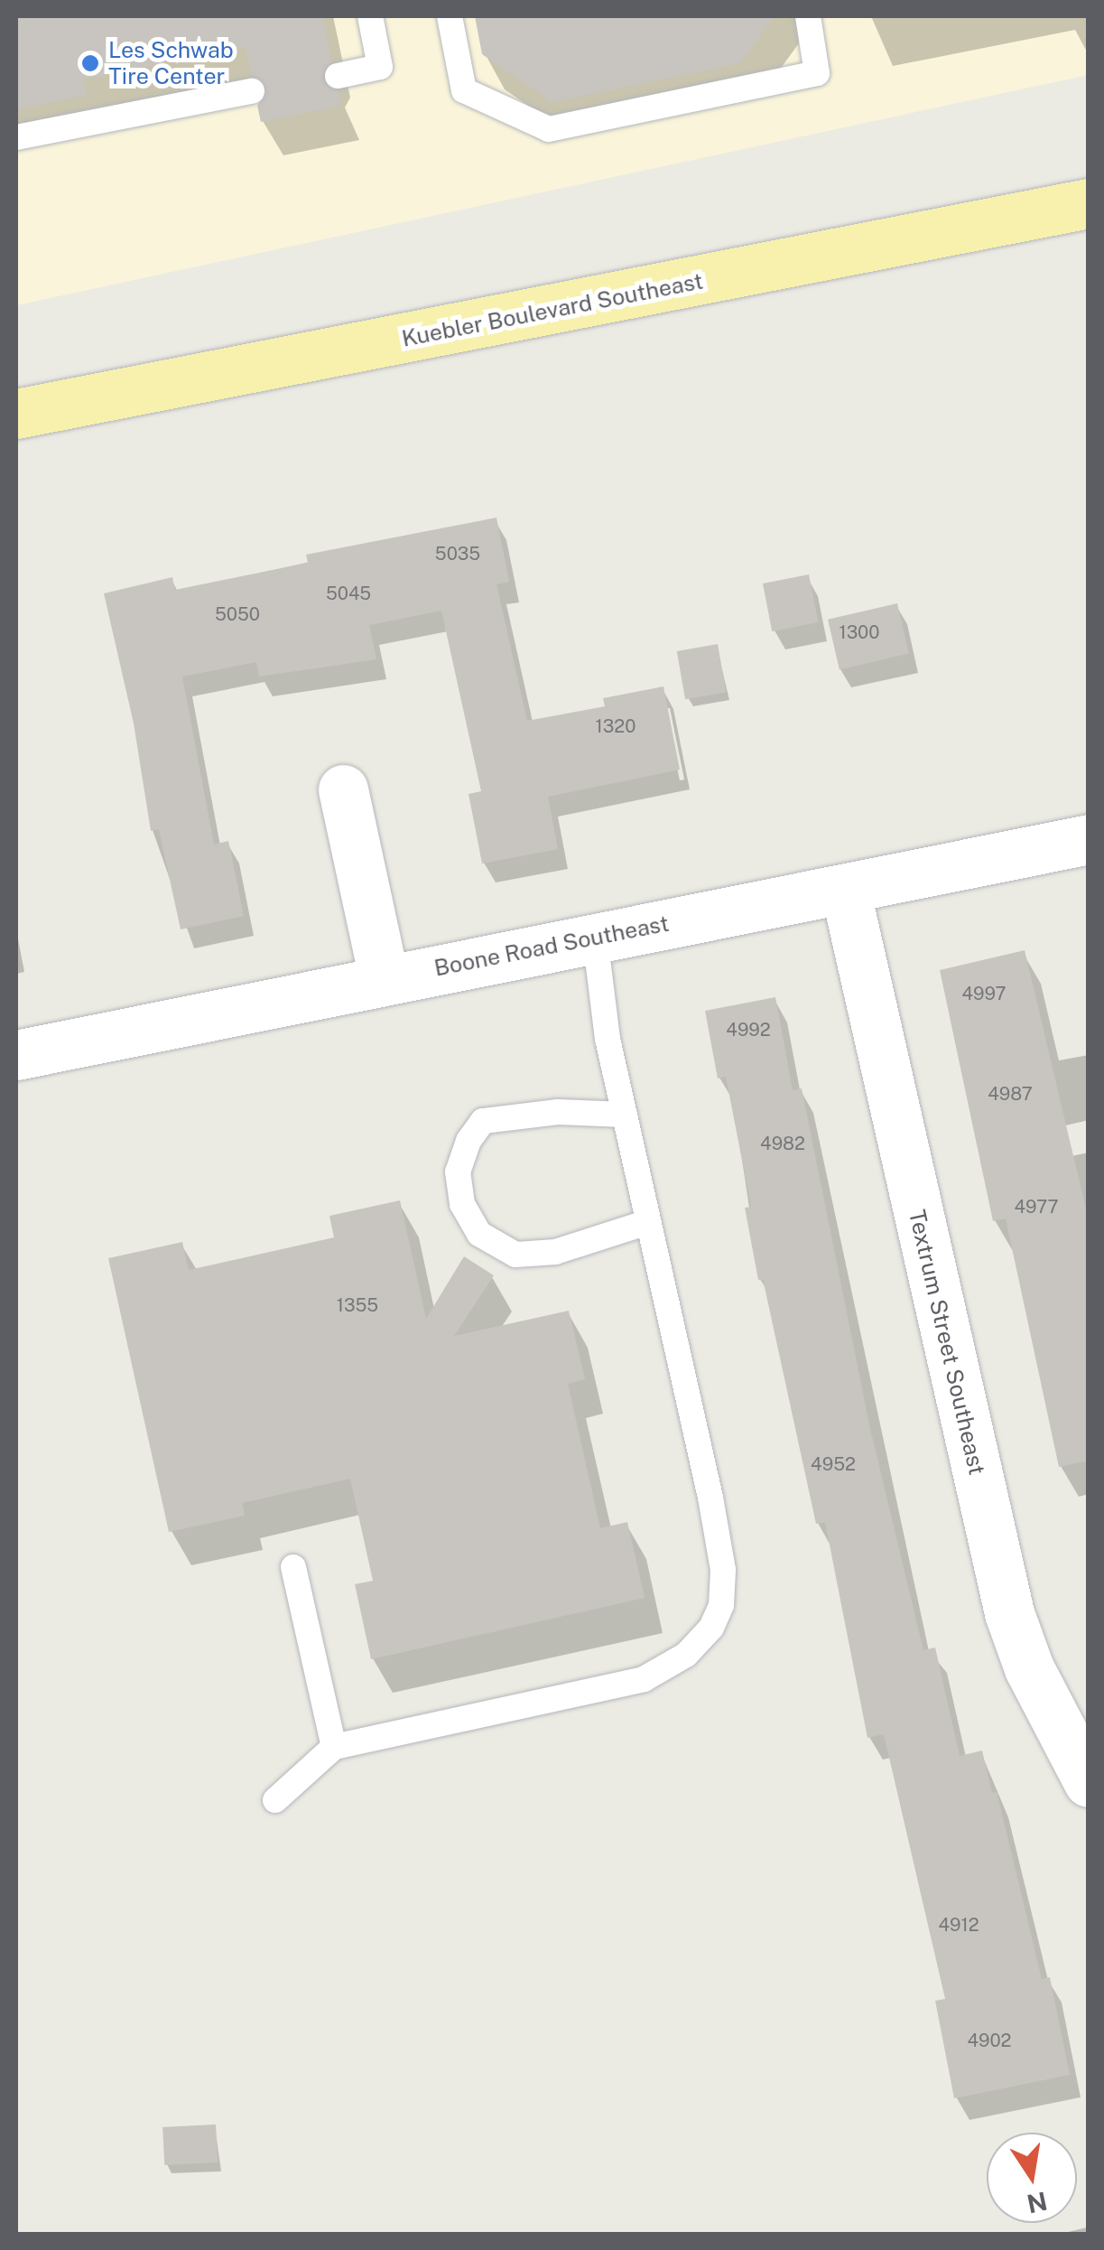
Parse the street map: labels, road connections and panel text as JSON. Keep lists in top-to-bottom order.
{
  "streets": {
    "main road": ["Kuebler Boulevard Southeast"],
    "street": ["Boone Road Southeast", "Textrum Street Southeast"]
  },
  "crossings": [
    ["Boone Road Southeast", "Textrum Street Southeast"]
  ],
  "places": ["Les Schwab Tire Center"],
  "house_numbers": [
    "5035",
    "5045",
    "5050",
    "1300",
    "1320",
    "4997",
    "4992",
    "4987",
    "4982",
    "4977",
    "1355",
    "4952",
    "4912",
    "4902"
  ],
  "north": "bottom"
}
